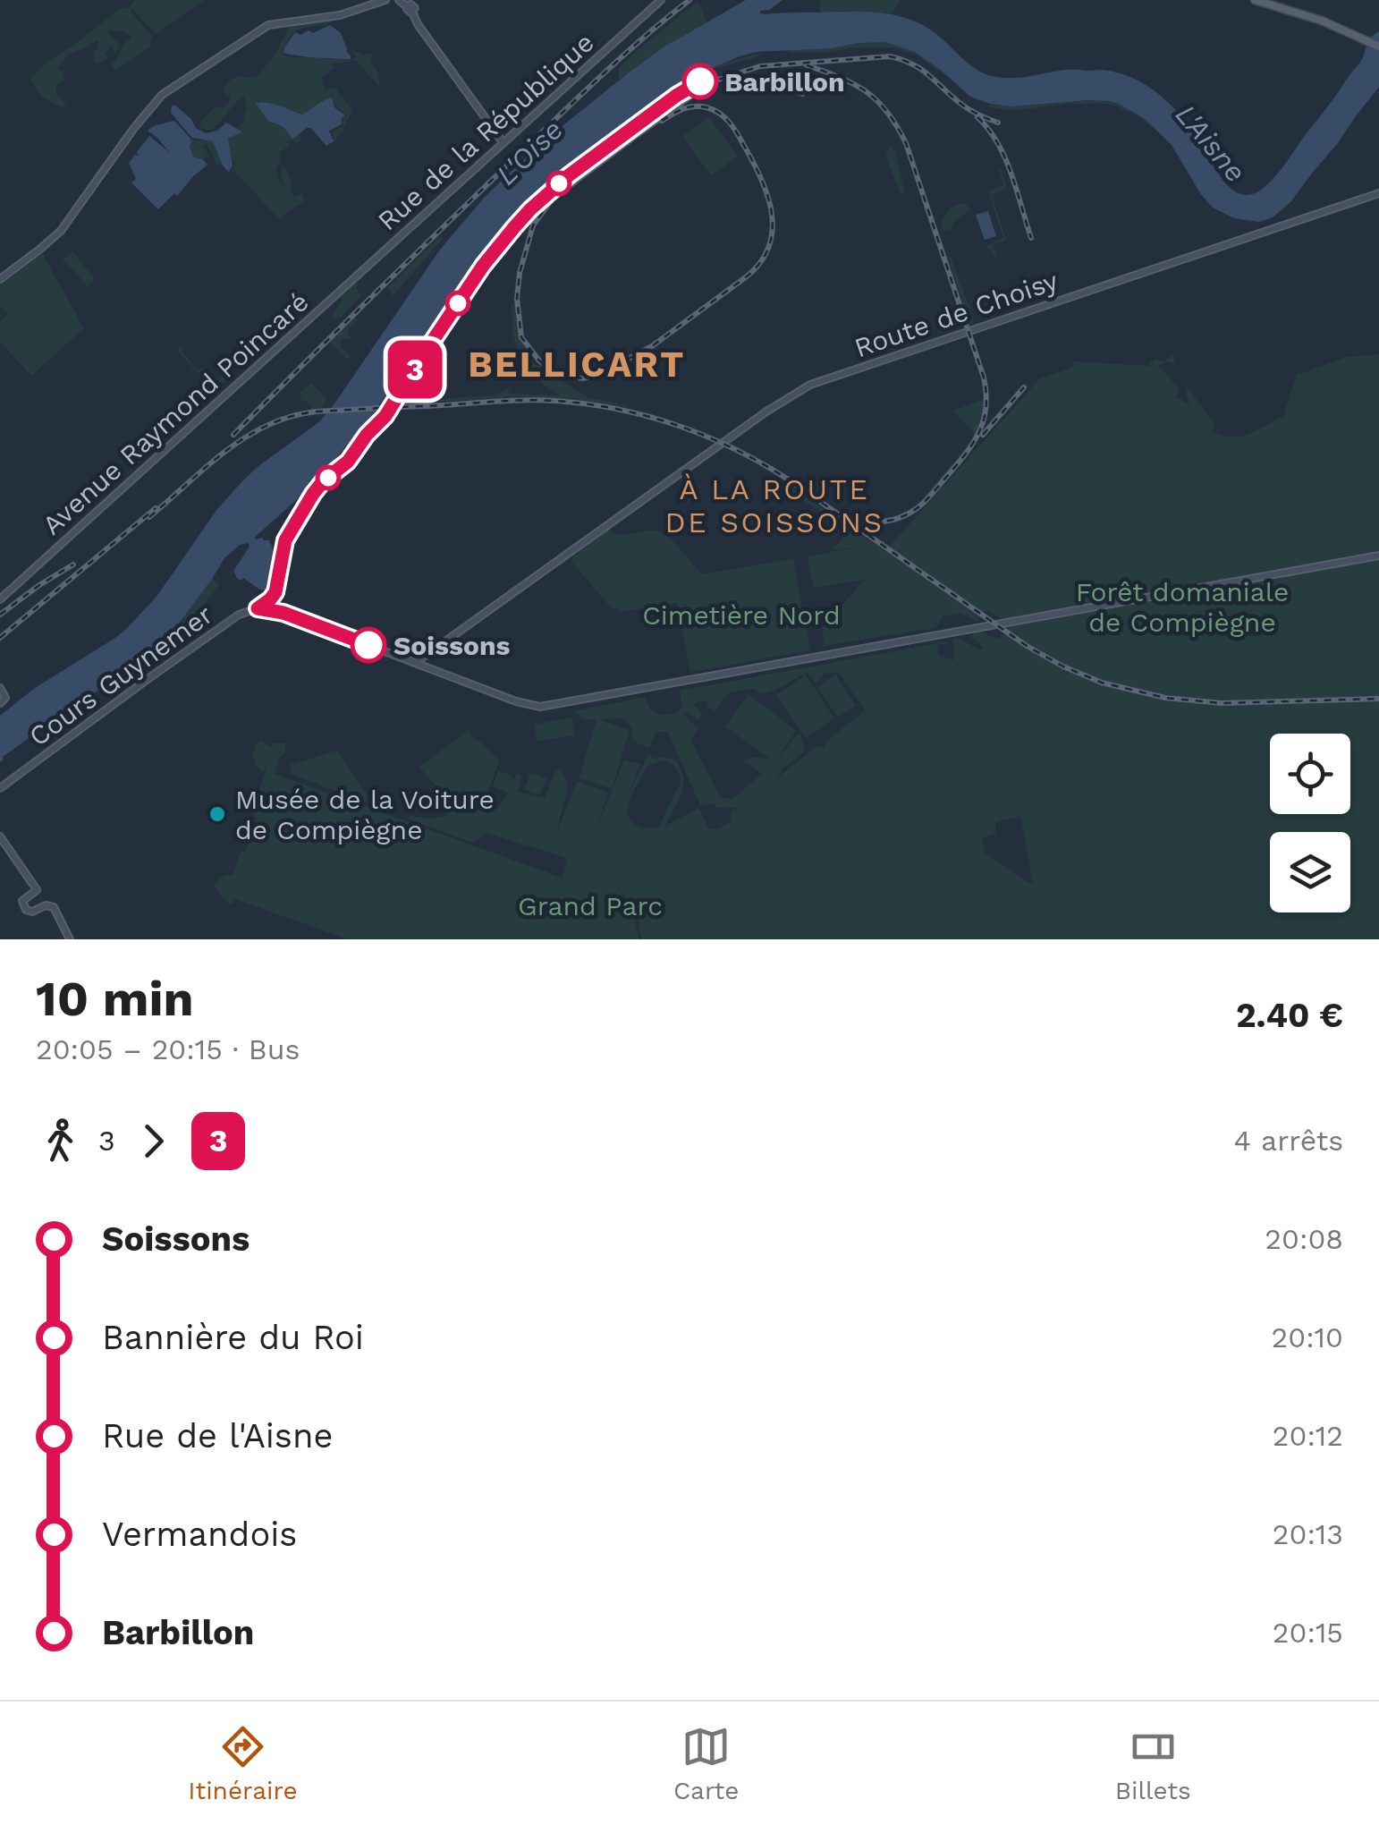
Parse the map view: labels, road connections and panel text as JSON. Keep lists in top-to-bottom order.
{
  "streets": {
    "main road": [
      "Rue de la République",
      "Route de Choisy",
      "Avenue Raymond Poincaré",
      "Cours Guynemer"
    ]
  },
  "crossings": [
    ["Rue de la République", "Avenue Raymond Poincaré"],
    ["Route de Choisy", "Cours Guynemer"]
  ],
  "districts": ["BELLICART", "À LA ROUTE DE SOISSONS"],
  "water": ["L'Aisne", "L'Oise"],
  "parks": ["Forêt domaniale de Compiègne", "Cimetière Nord", "Grand Parc"],
  "places": ["Barbillon", "Soissons", "Musée de la Voiture de Compiègne"],
  "lines": ["bus line 3"],
  "page": {
    "on_map": "3",
    "heading": ["10 min", "20:05 – 20:15 · Bus", "2.40 €"],
    "legs": ["3", "3", "4 arrêts"],
    "list": [
      {
        "name": "Soissons",
        "value": "20:08"
      },
      {
        "name": "Bannière du Roi",
        "value": "20:10"
      },
      {
        "name": "Rue de l'Aisne",
        "value": "20:12"
      },
      {
        "name": "Vermandois",
        "value": "20:13"
      },
      {
        "name": "Barbillon",
        "value": "20:15"
      }
    ],
    "tabs": ["Itinéraire", "Carte", "Billets"]
  }
}
